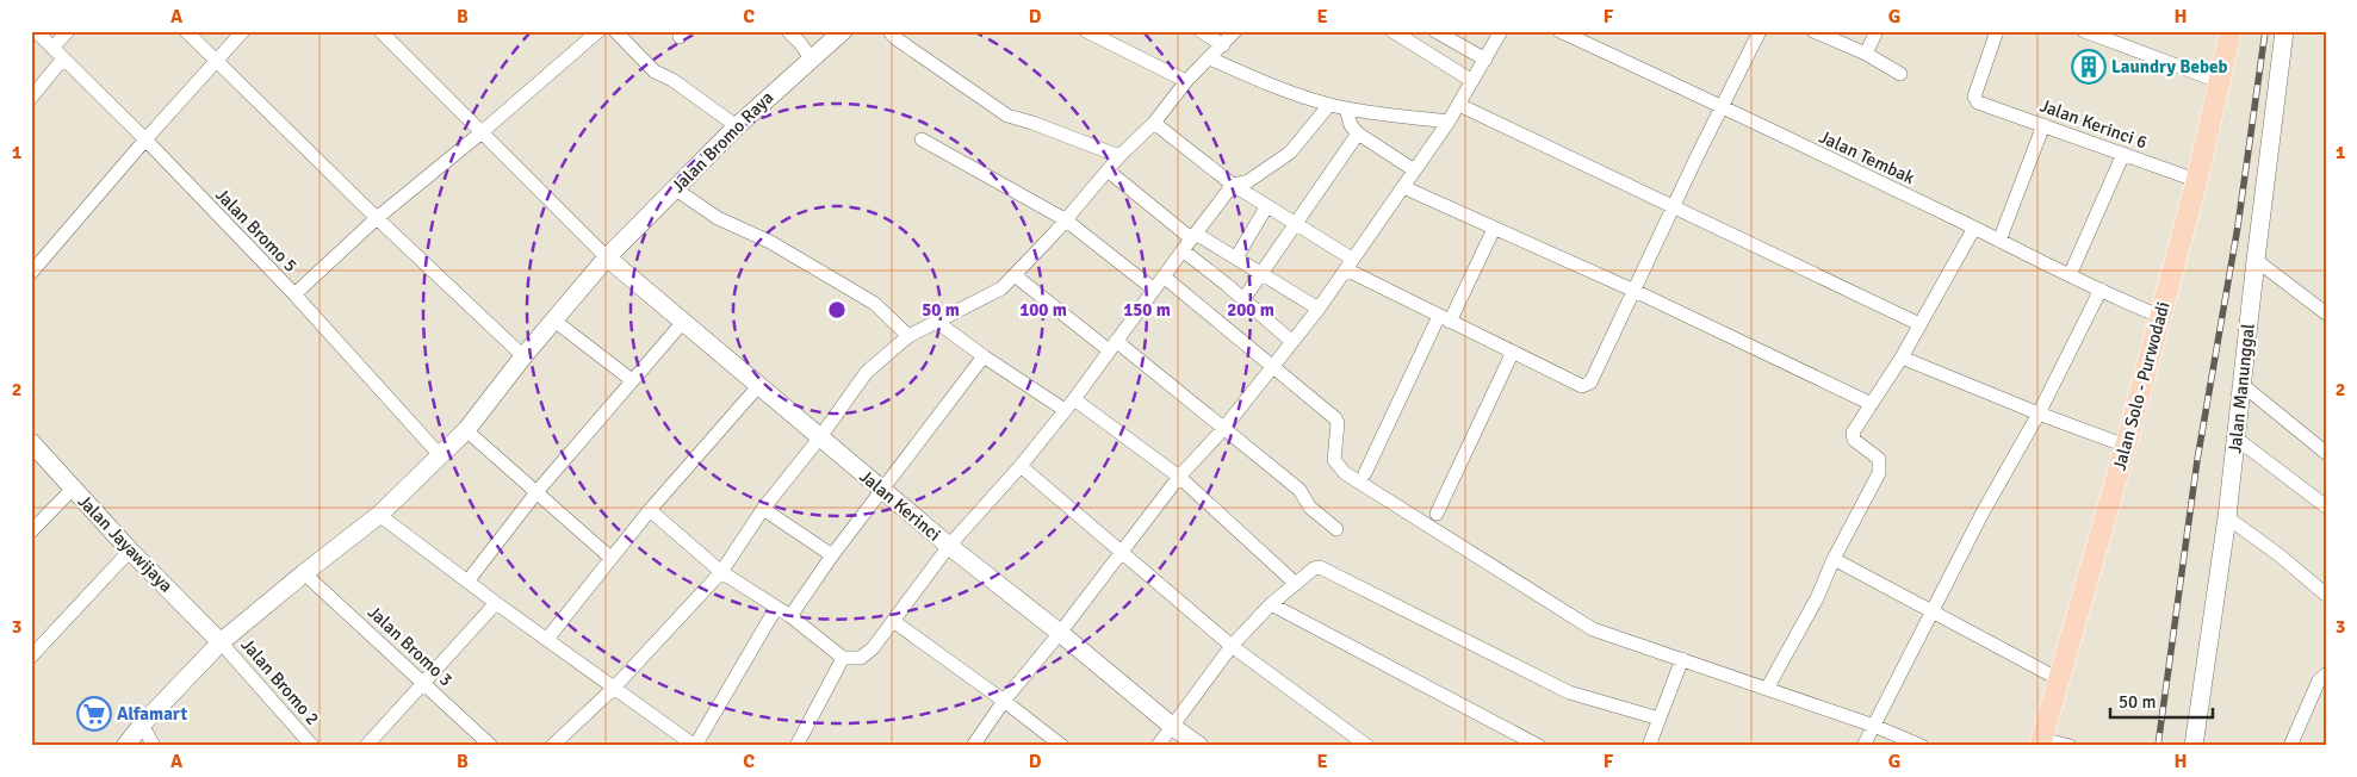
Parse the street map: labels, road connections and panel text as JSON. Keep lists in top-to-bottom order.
{
  "streets": {
    "main road": ["Jalan Solo - Purwodadi"],
    "street": [
      "Jalan Kerinci 6",
      "Jalan Bromo Raya",
      "Jalan Tembak",
      "Jalan Bromo 5",
      "Jalan Manunggal",
      "Jalan Kerinci",
      "Jalan Jayawijaya",
      "Jalan Bromo 3",
      "Jalan Bromo 2"
    ]
  },
  "crossings": [
    ["Jalan Kerinci 6", "Jalan Solo - Purwodadi"],
    ["Jalan Bromo Raya", "Jalan Bromo 5"],
    ["Jalan Bromo Raya", "Jalan Kerinci"],
    ["Jalan Bromo Raya", "Jalan Jayawijaya"],
    ["Jalan Bromo Raya", "Jalan Bromo 3"],
    ["Jalan Bromo Raya", "Jalan Bromo 2"],
    ["Jalan Tembak", "Jalan Solo - Purwodadi"],
    ["Jalan Jayawijaya", "Jalan Bromo 2"]
  ],
  "places": {
    "building": ["Laundry Bebeb"],
    "supermarket": ["Alfamart"]
  },
  "scale_bar": "50 m",
  "grid": {
    "columns": [
      "A",
      "B",
      "C",
      "D",
      "E",
      "F",
      "G",
      "H"
    ],
    "rows": ["1", "2", "3"]
  },
  "rings": [
    "50 m",
    "100 m",
    "150 m",
    "200 m"
  ]
}
